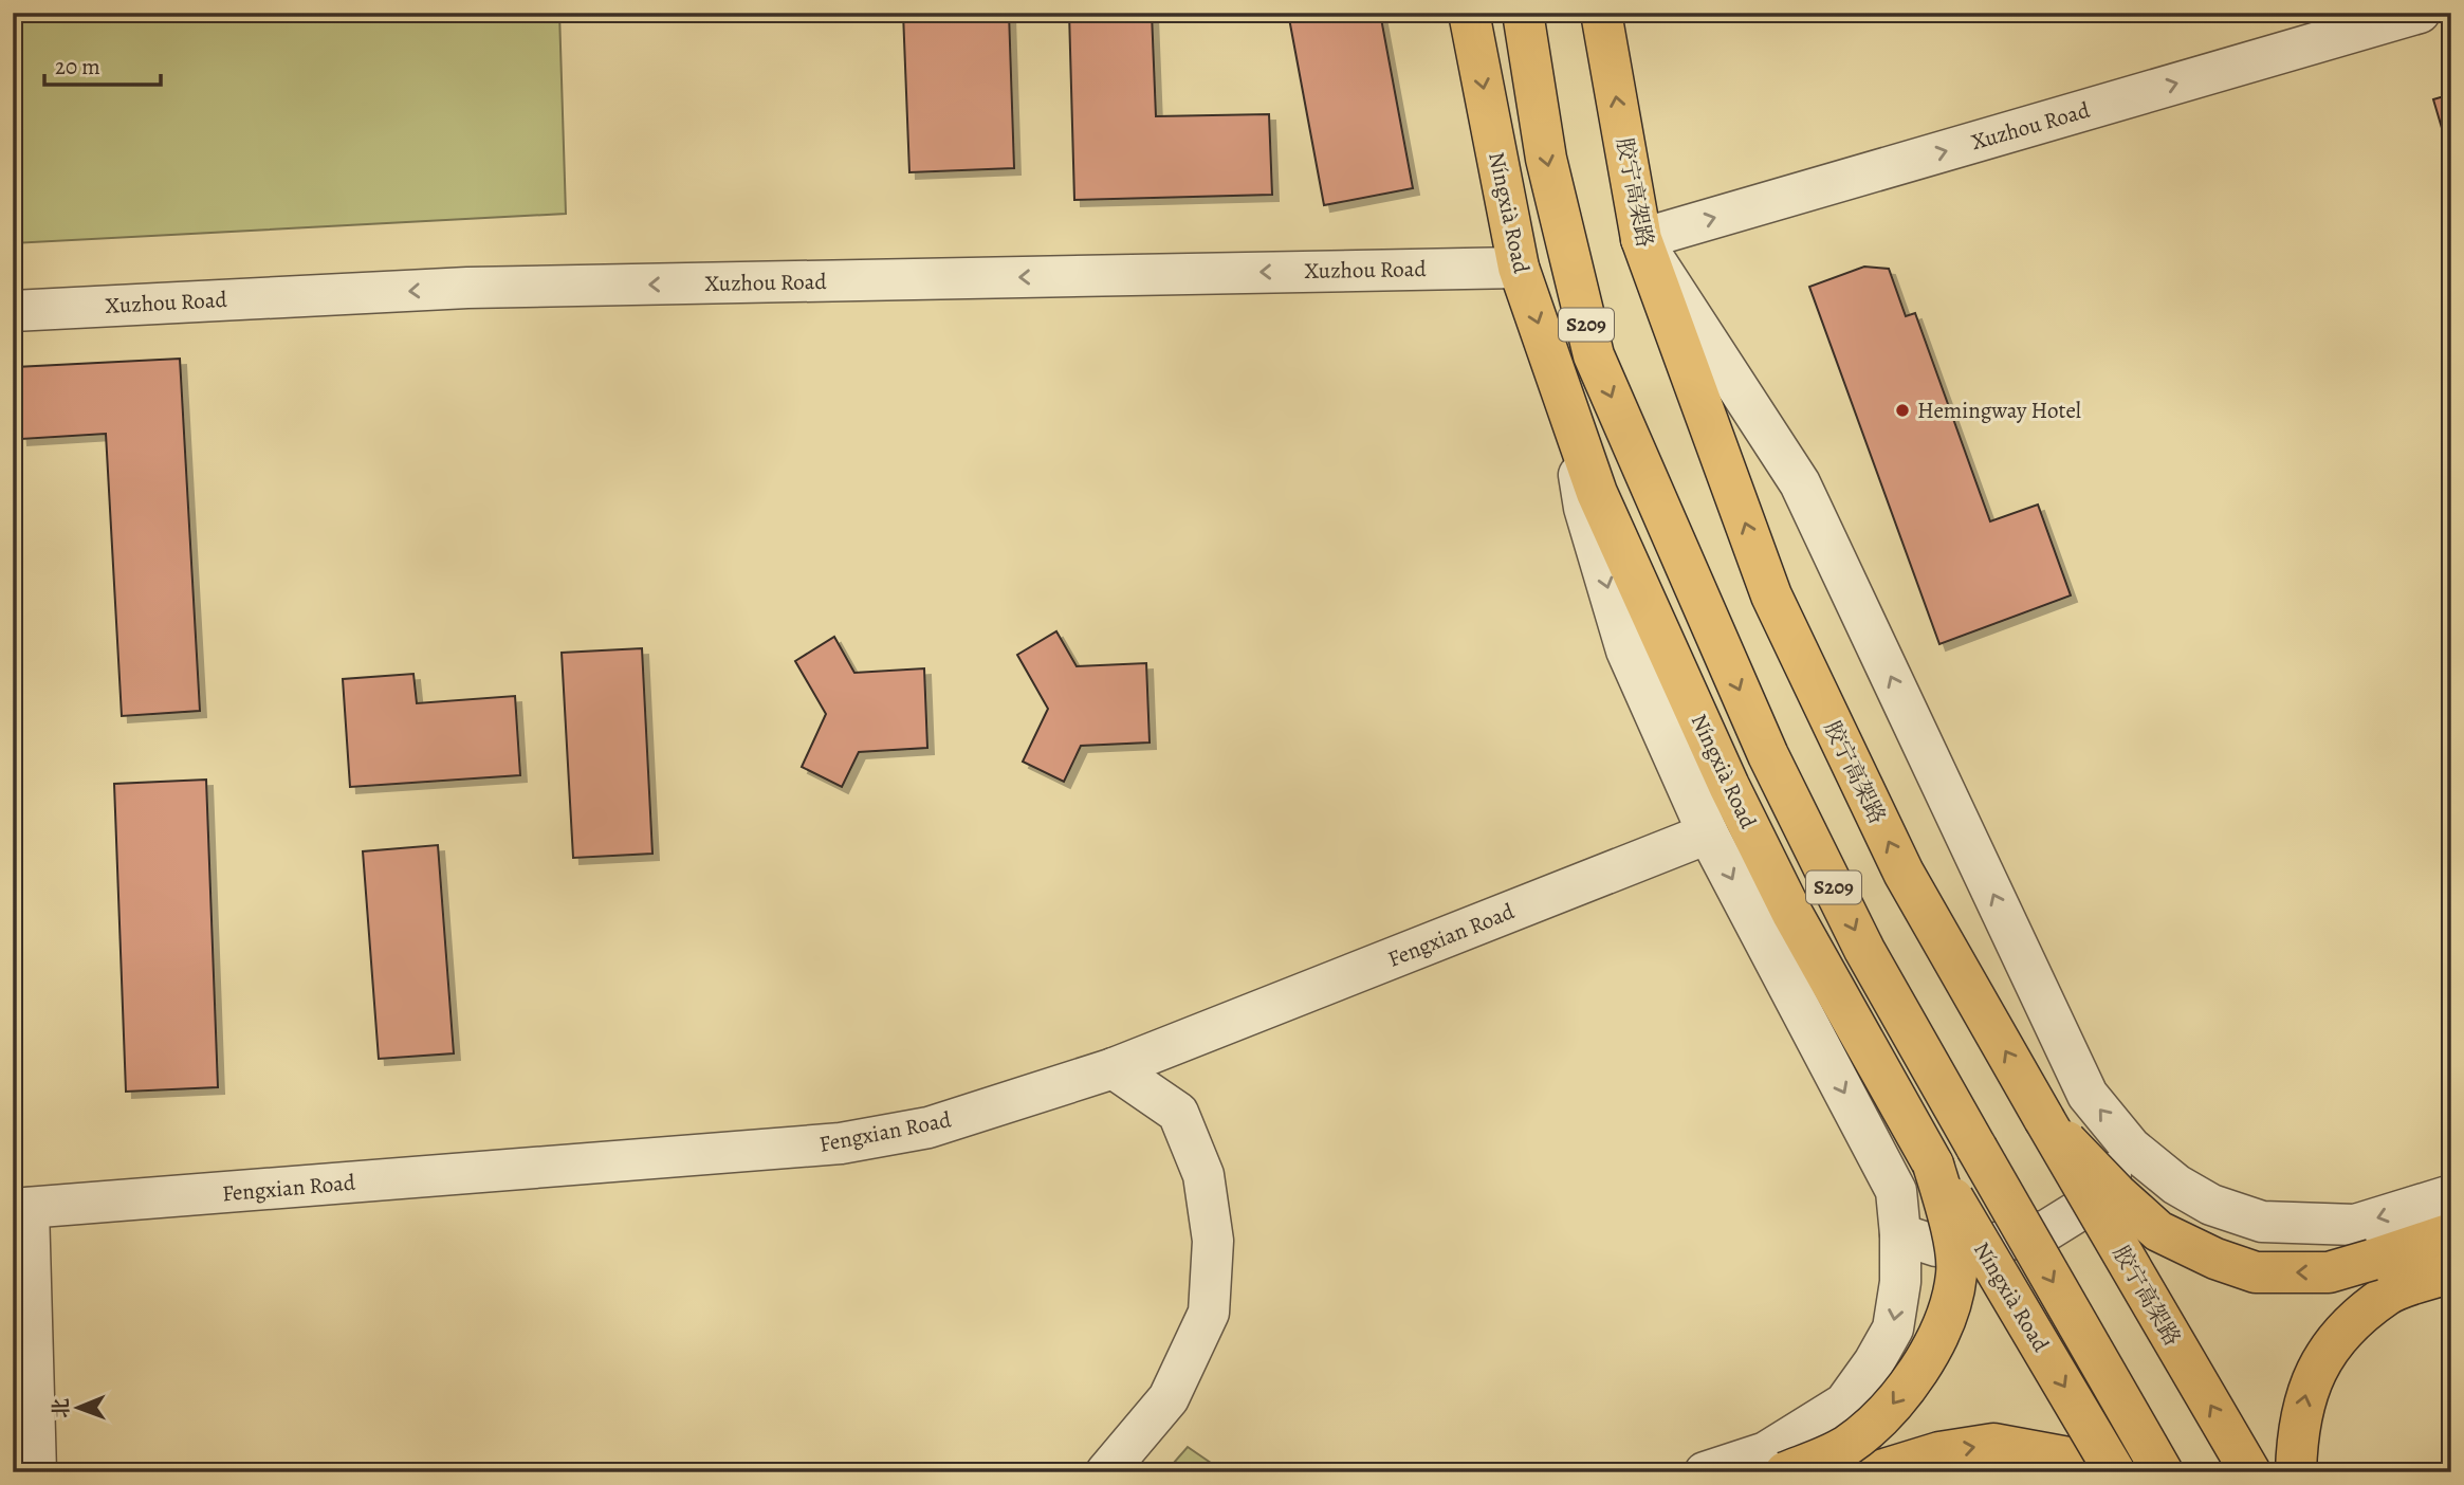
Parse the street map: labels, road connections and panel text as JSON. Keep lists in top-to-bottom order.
{
  "streets": {
    "main road": ["胶宁高架路", "Níngxià Road", "S209"],
    "street": ["Xuzhou Road", "Fengxian Road"]
  },
  "crossings": [
    ["Xuzhou Road", "胶宁高架路"],
    ["Xuzhou Road", "Níngxià Road"]
  ],
  "places": ["Hemingway Hotel"],
  "scale_bar": "20 m",
  "north": "left"
}
